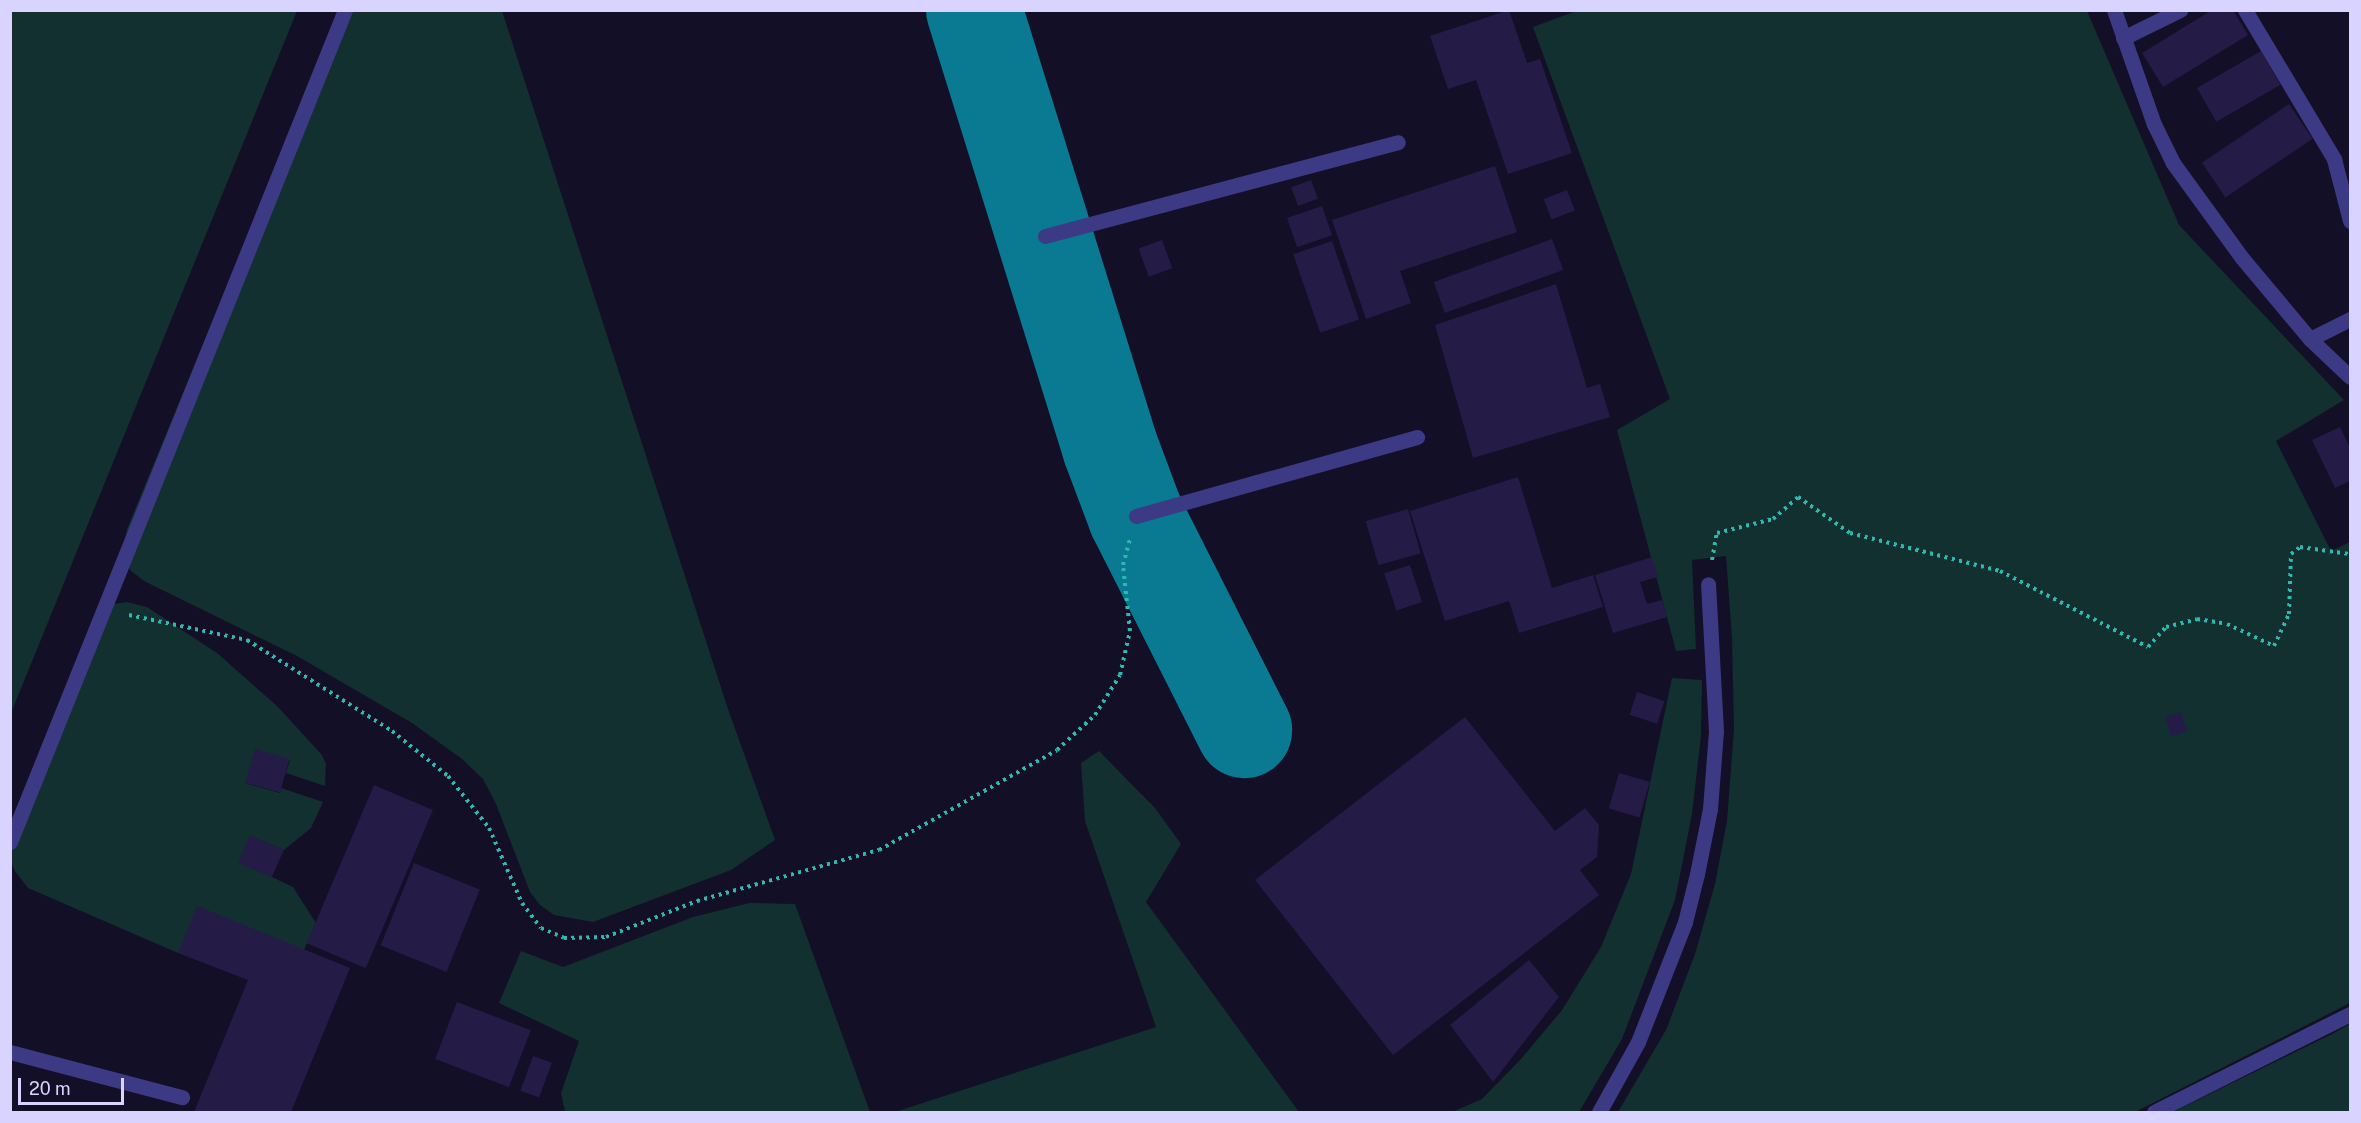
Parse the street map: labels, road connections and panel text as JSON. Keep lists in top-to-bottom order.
{
  "scale_bar": "20 m"
}
